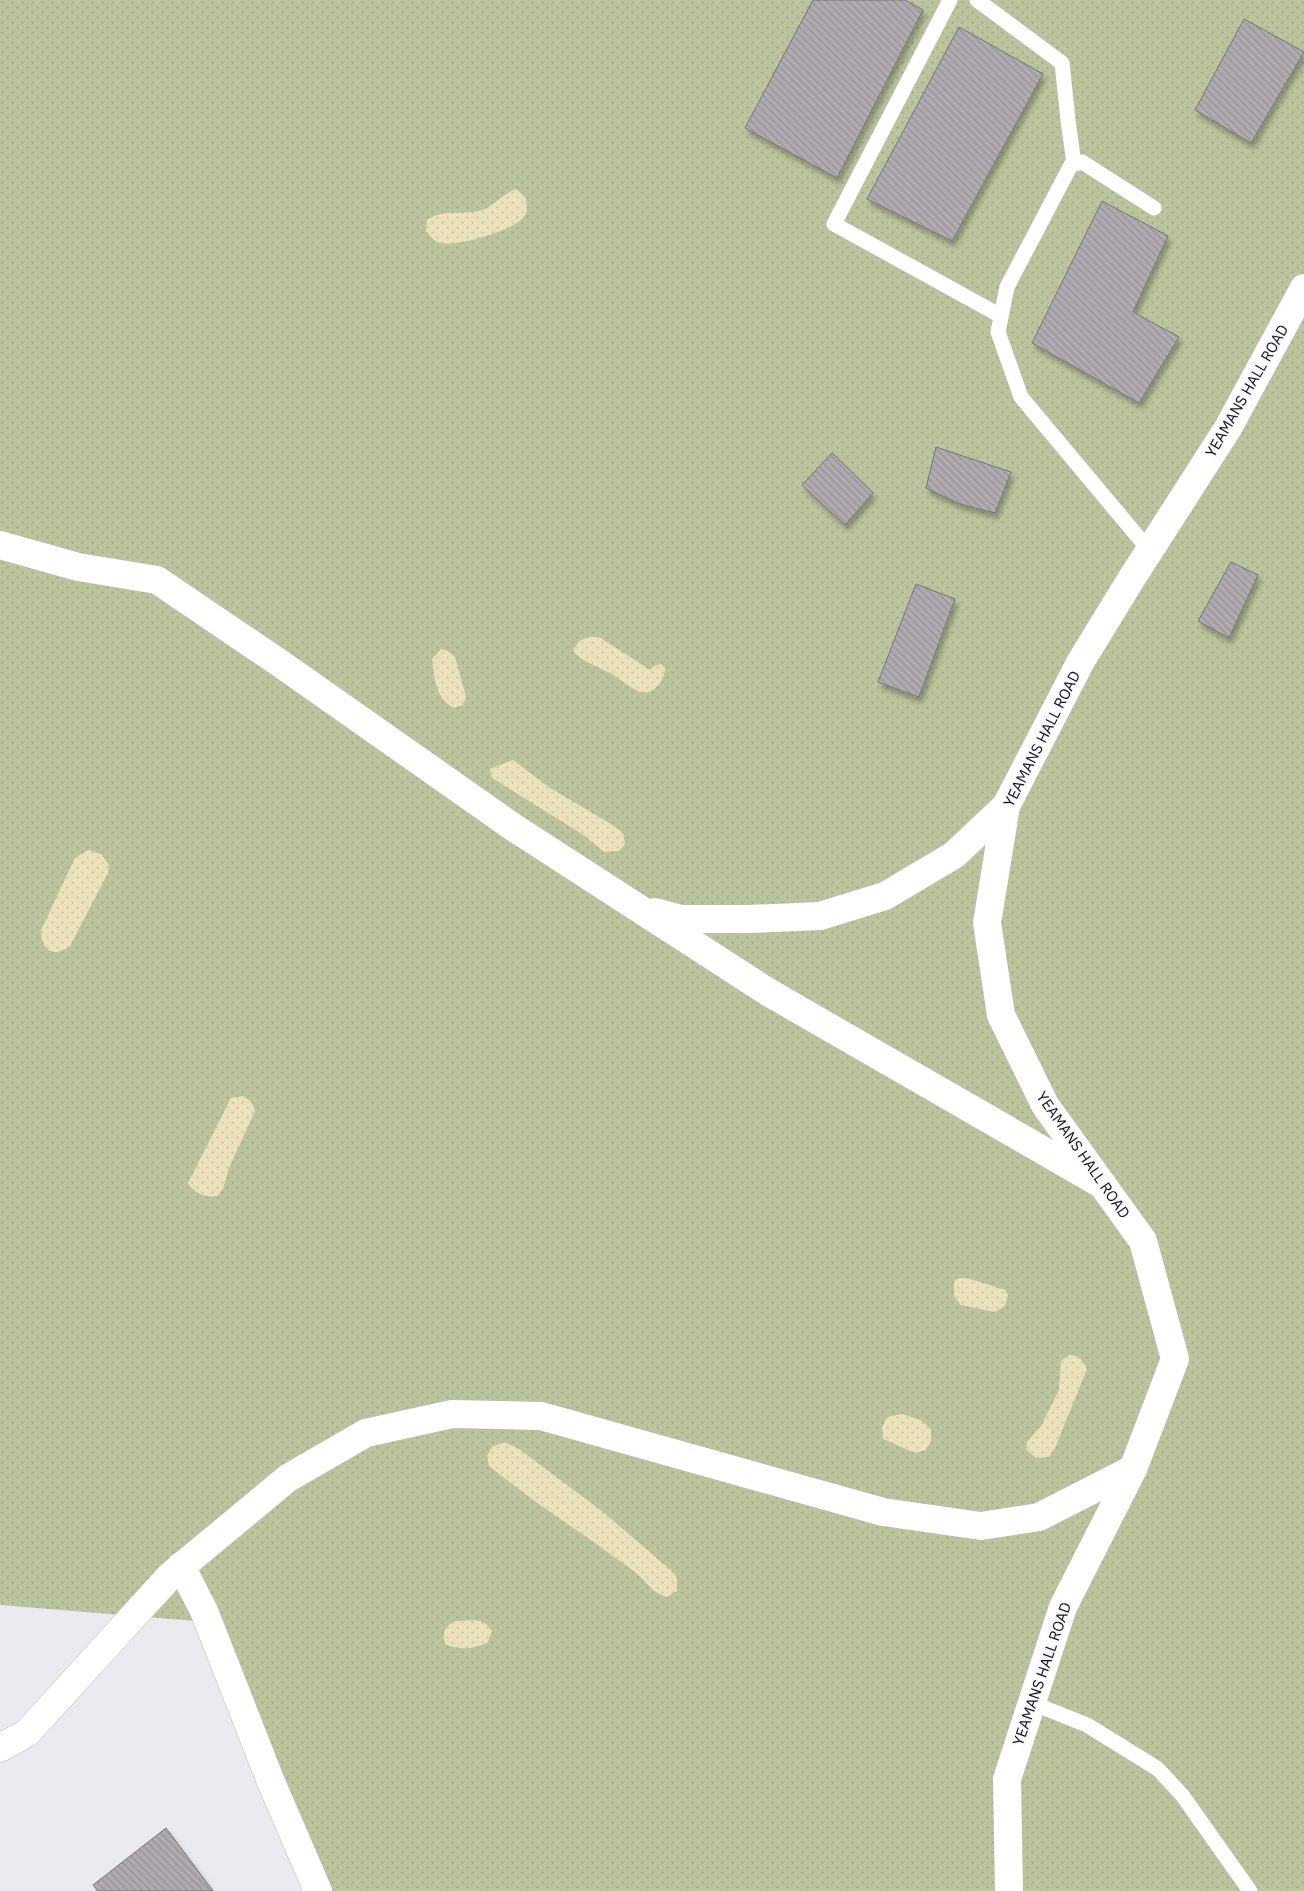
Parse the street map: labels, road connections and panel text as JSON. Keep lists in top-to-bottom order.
{
  "streets": {
    "street": ["YEAMANS HALL ROAD"]
  }
}
